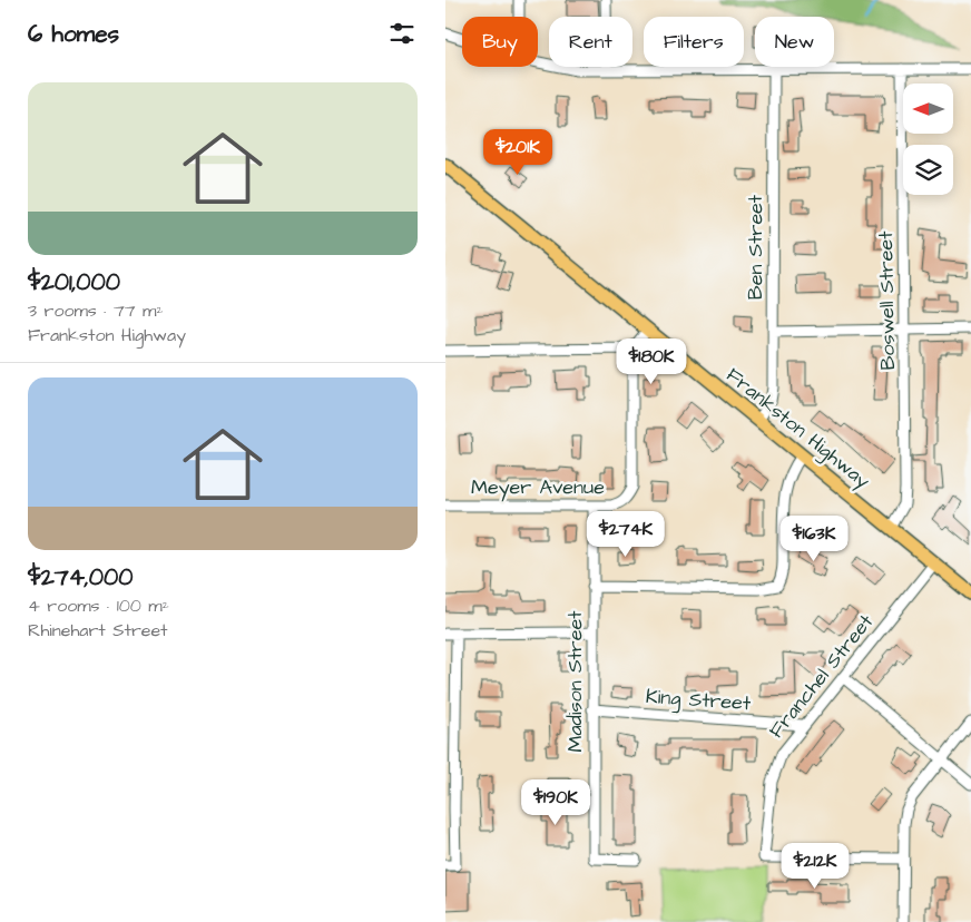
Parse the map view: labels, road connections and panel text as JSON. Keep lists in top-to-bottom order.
{
  "streets": {
    "main road": ["Frankston Highway"],
    "street": [
      "Ben Street",
      "Boswell Street",
      "Meyer Avenue",
      "Franchel Street",
      "Madison Street",
      "King Street"
    ]
  },
  "crossings": [
    ["Ben Street", "Frankston Highway"],
    ["Boswell Street", "Frankston Highway"],
    ["Frankston Highway", "Franchel Street"],
    ["Meyer Avenue", "Madison Street"],
    ["Franchel Street", "King Street"],
    ["Madison Street", "King Street"]
  ],
  "north": "left",
  "page": {
    "heading": "6 homes",
    "chip": [
      "Buy",
      "Rent",
      "Filters",
      "New"
    ],
    "list": [
      {
        "name": "$201,000",
        "note": "3 rooms · 77 m² · Frankston Highway"
      },
      {
        "name": "$274,000",
        "note": "4 rooms · 100 m² · Rhinehart Street"
      }
    ],
    "price": [
      "$201K",
      "$180K",
      "$274K",
      "$163K",
      "$190K",
      "$212K"
    ]
  }
}
